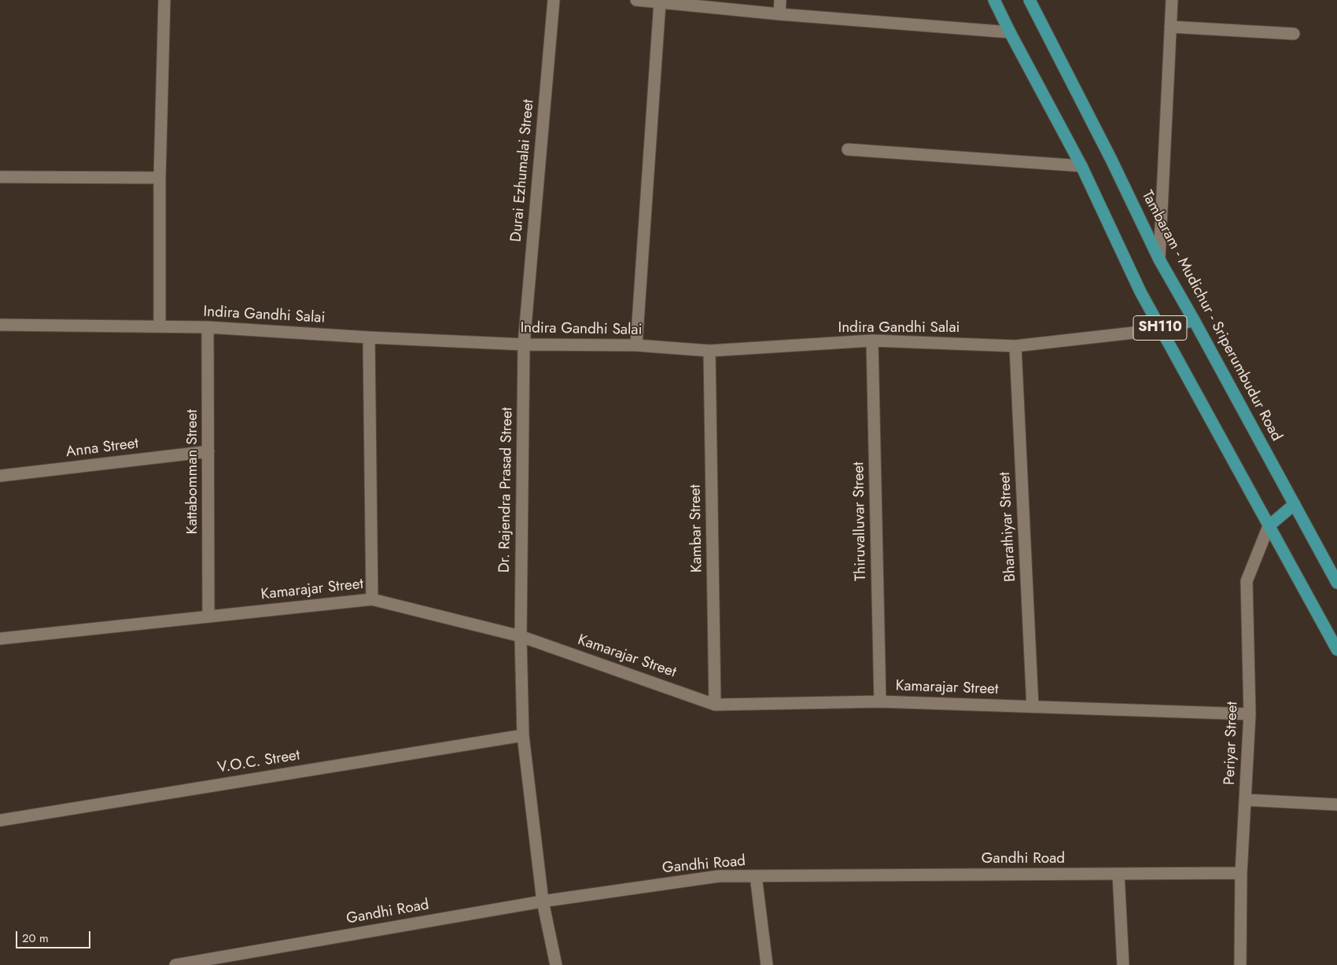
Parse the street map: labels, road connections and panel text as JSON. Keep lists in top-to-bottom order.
{
  "streets": {
    "main road": ["Tambaram - Mudichur - Sriperumbudur Road", "SH110"],
    "street": [
      "Durai Ezhumalai Street",
      "Indira Gandhi Salai",
      "Anna Street",
      "Kattabomman Street",
      "Dr. Rajendra Prasad Street",
      "Thiruvalluvar Street",
      "Bharathiyar Street",
      "Kambar Street",
      "Kamarajar Street",
      "Periyar Street",
      "V.O.C. Street",
      "Gandhi Road"
    ]
  },
  "crossings": [
    ["Durai Ezhumalai Street", "Indira Gandhi Salai"],
    ["Durai Ezhumalai Street", "Dr. Rajendra Prasad Street"],
    ["Indira Gandhi Salai", "SH110"],
    ["Indira Gandhi Salai", "Kattabomman Street"],
    ["Indira Gandhi Salai", "Dr. Rajendra Prasad Street"],
    ["Indira Gandhi Salai", "Thiruvalluvar Street"],
    ["Indira Gandhi Salai", "Bharathiyar Street"],
    ["Indira Gandhi Salai", "Kambar Street"],
    ["SH110", "Periyar Street"],
    ["Anna Street", "Kattabomman Street"],
    ["Kattabomman Street", "Kamarajar Street"],
    ["Dr. Rajendra Prasad Street", "Kamarajar Street"],
    ["Dr. Rajendra Prasad Street", "V.O.C. Street"],
    ["Dr. Rajendra Prasad Street", "Gandhi Road"],
    ["Thiruvalluvar Street", "Kamarajar Street"],
    ["Bharathiyar Street", "Kamarajar Street"],
    ["Kambar Street", "Kamarajar Street"],
    ["Kamarajar Street", "Periyar Street"],
    ["Periyar Street", "Gandhi Road"]
  ],
  "scale_bar": "20 m"
}
